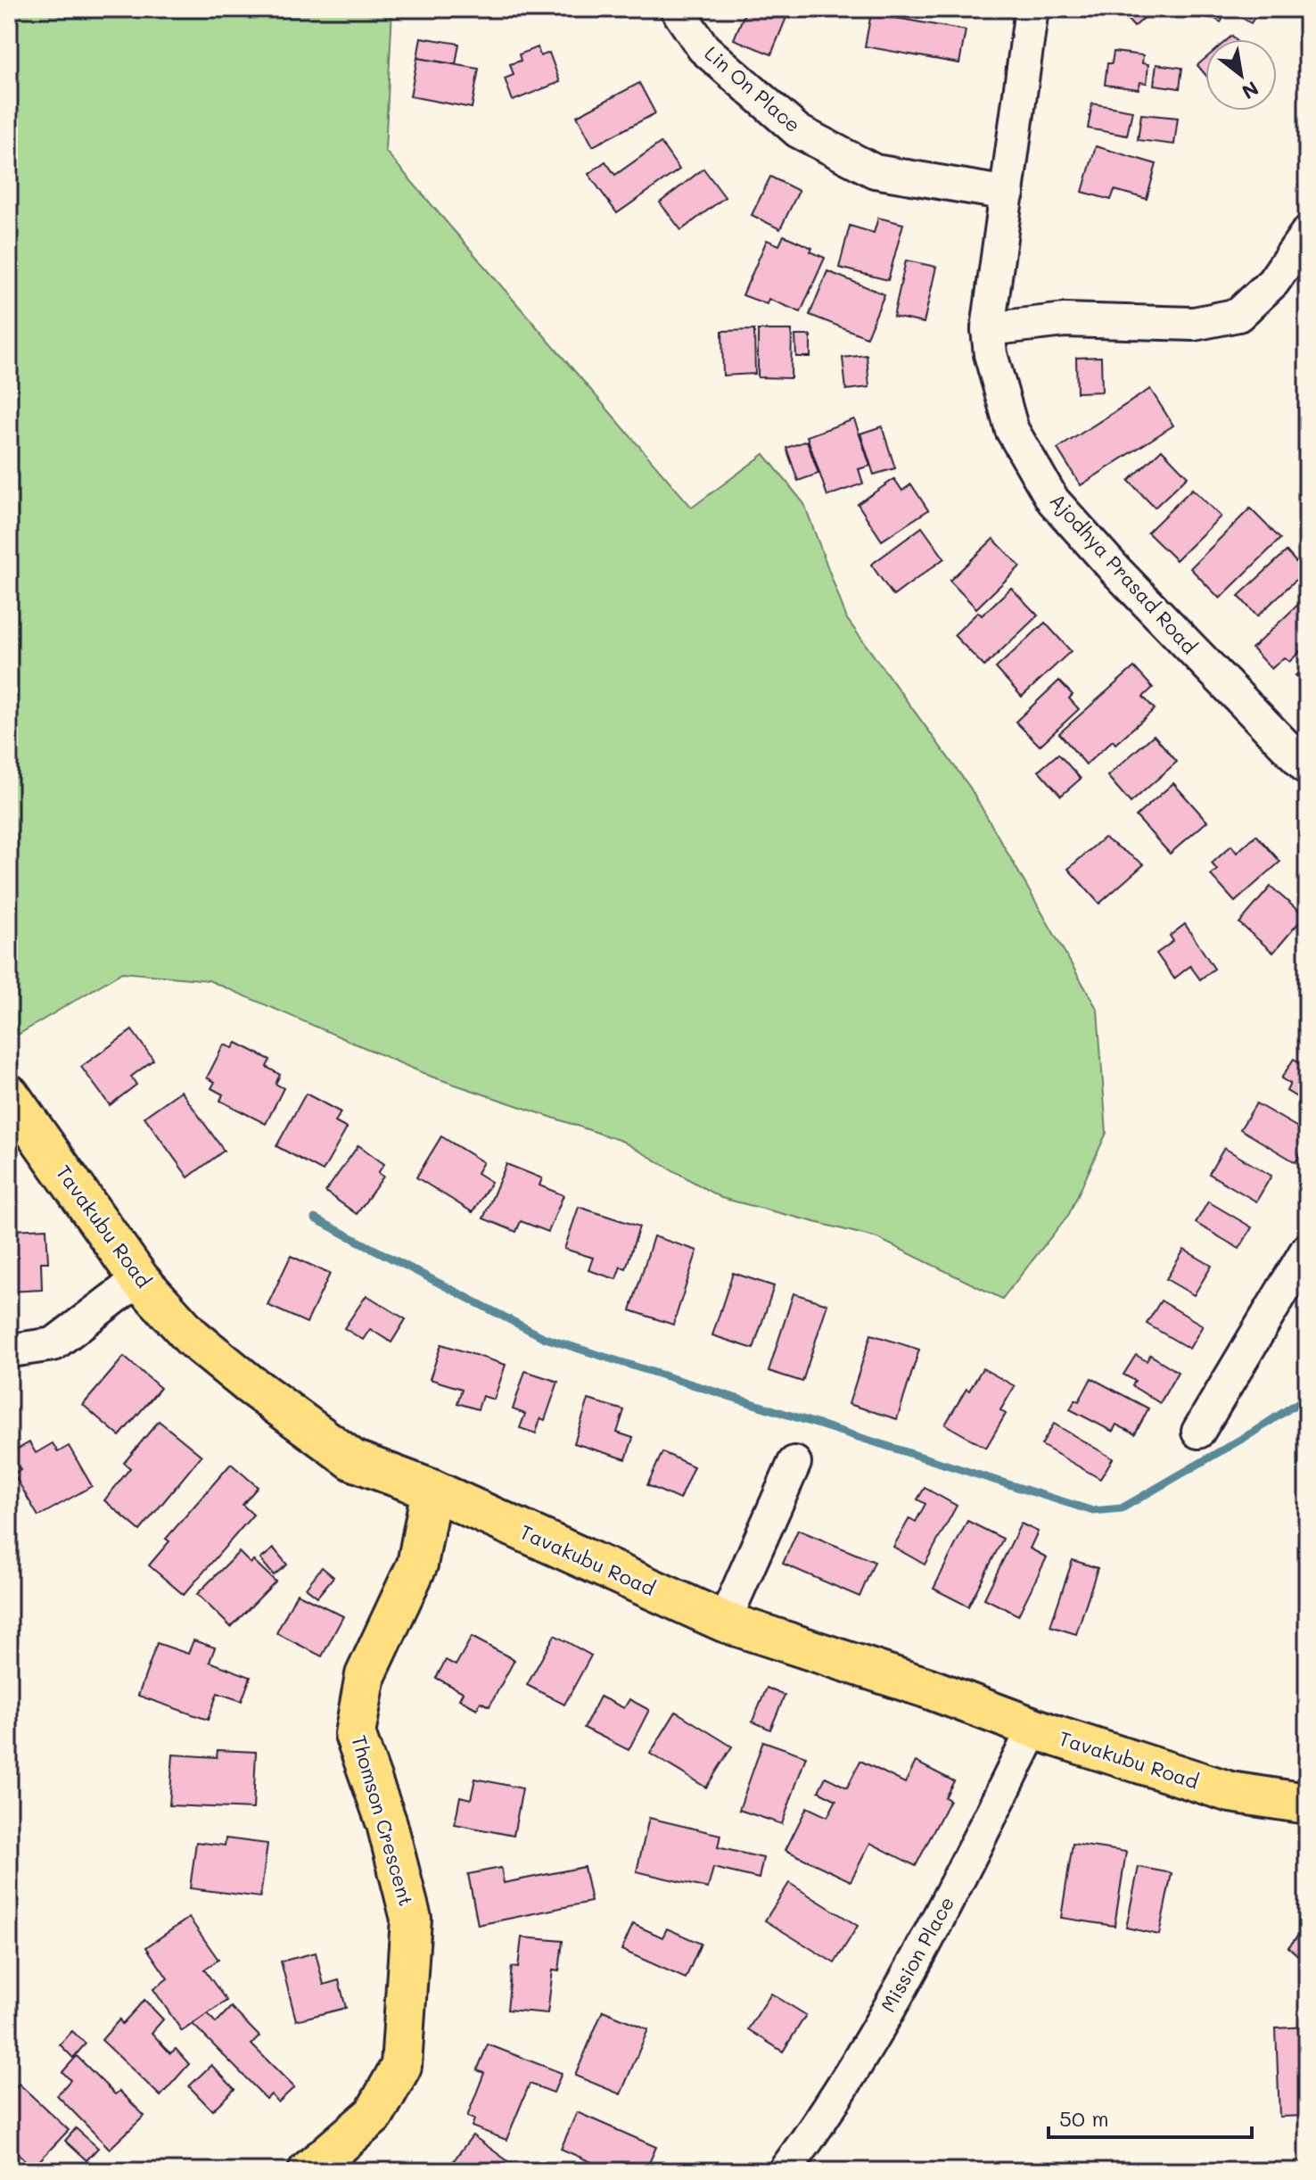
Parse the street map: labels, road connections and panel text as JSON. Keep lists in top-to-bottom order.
{
  "streets": {
    "main road": ["Tavakubu Road", "Thomson Crescent"],
    "street": ["Lin On Place", "Ajodhya Prasad Road", "Mission Place"]
  },
  "crossings": [
    ["Lin On Place", "Ajodhya Prasad Road"],
    ["Tavakubu Road", "Thomson Crescent"],
    ["Tavakubu Road", "Mission Place"]
  ],
  "scale_bar": "50 m",
  "north": "bottom right"
}
